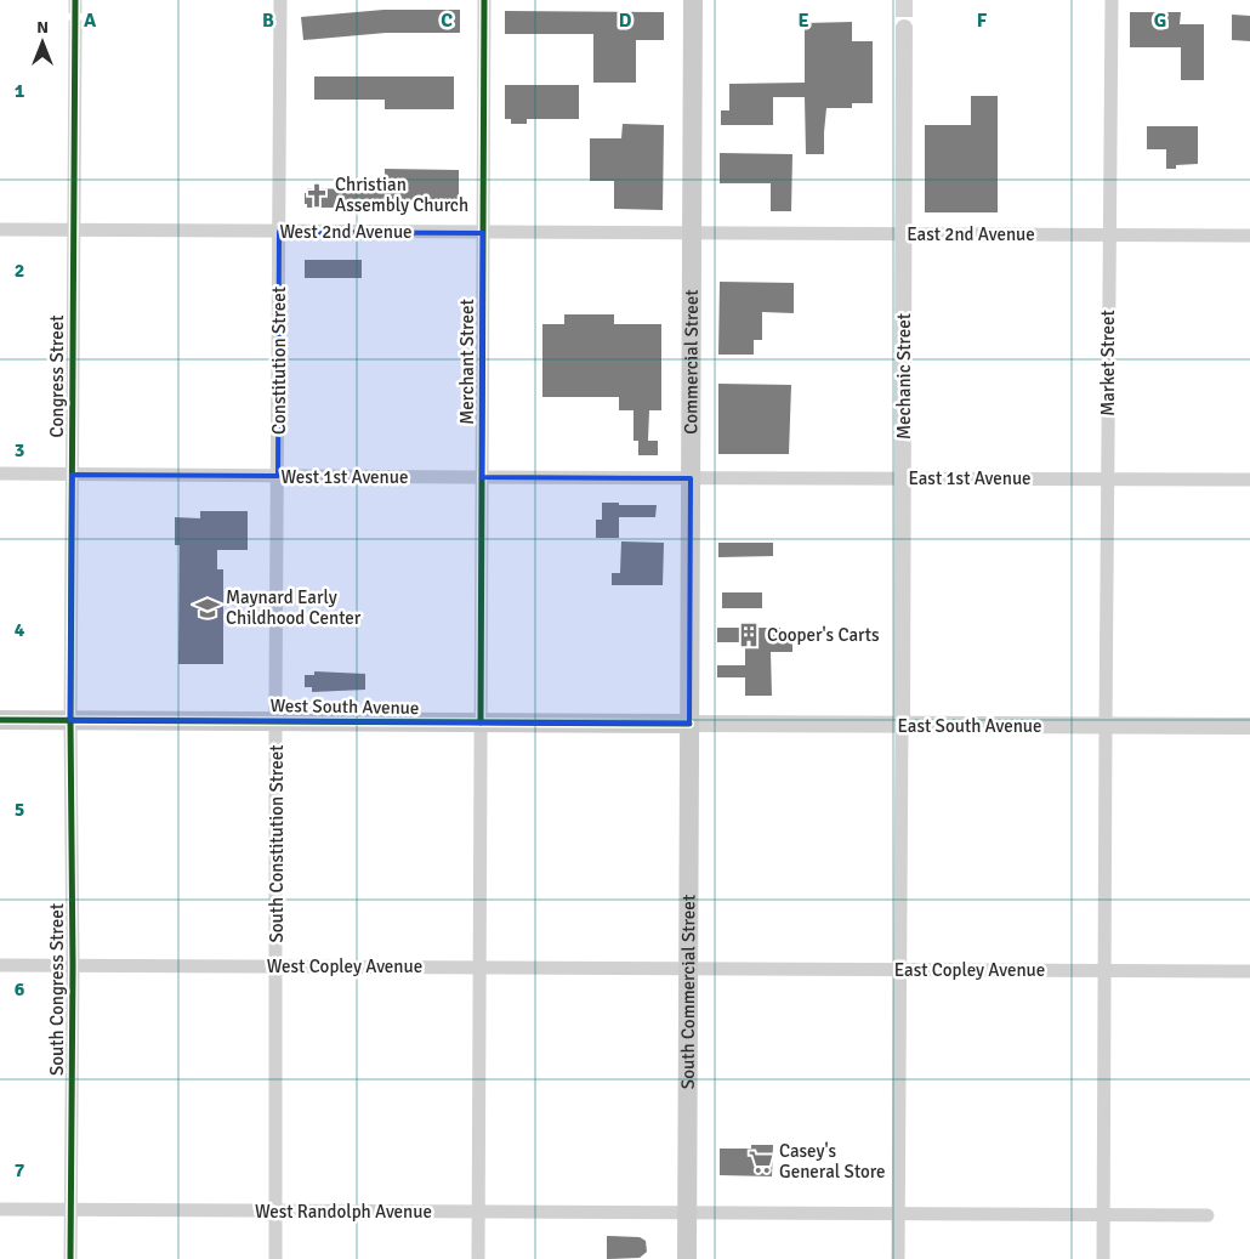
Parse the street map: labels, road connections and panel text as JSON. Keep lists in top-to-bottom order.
{
  "streets": {
    "main road": ["Commercial Street", "West South Avenue", "South Commercial Street"],
    "street": [
      "West 2nd Avenue",
      "East 2nd Avenue",
      "Constitution Street",
      "Merchant Street",
      "Market Street",
      "Congress Street",
      "Mechanic Street",
      "West 1st Avenue",
      "East 1st Avenue",
      "East South Avenue",
      "South Constitution Street",
      "West Copley Avenue",
      "East Copley Avenue",
      "South Congress Street",
      "West Randolph Avenue"
    ]
  },
  "crossings": [
    ["West 2nd Avenue", "East 2nd Avenue"],
    ["West 2nd Avenue", "Constitution Street"],
    ["West 2nd Avenue", "Merchant Street"],
    ["West 2nd Avenue", "Commercial Street"],
    ["West 2nd Avenue", "Congress Street"],
    ["East 2nd Avenue", "Commercial Street"],
    ["East 2nd Avenue", "Market Street"],
    ["East 2nd Avenue", "Mechanic Street"],
    ["Constitution Street", "West 1st Avenue"],
    ["Constitution Street", "West South Avenue"],
    ["Constitution Street", "South Constitution Street"],
    ["Merchant Street", "West 1st Avenue"],
    ["Merchant Street", "West South Avenue"],
    ["Merchant Street", "West Copley Avenue"],
    ["Merchant Street", "West Randolph Avenue"],
    ["Commercial Street", "West 1st Avenue"],
    ["Commercial Street", "East 1st Avenue"],
    ["Commercial Street", "West South Avenue"],
    ["Commercial Street", "East South Avenue"],
    ["Commercial Street", "South Commercial Street"],
    ["Market Street", "East 1st Avenue"],
    ["Market Street", "East South Avenue"],
    ["Market Street", "East Copley Avenue"],
    ["Market Street", "West Randolph Avenue"],
    ["Congress Street", "West 1st Avenue"],
    ["Congress Street", "West South Avenue"],
    ["Congress Street", "South Congress Street"],
    ["Mechanic Street", "East 1st Avenue"],
    ["Mechanic Street", "East South Avenue"],
    ["West 1st Avenue", "East 1st Avenue"],
    ["West South Avenue", "East South Avenue"],
    ["West South Avenue", "South Constitution Street"],
    ["West South Avenue", "South Congress Street"],
    ["West South Avenue", "South Commercial Street"],
    ["East South Avenue", "South Commercial Street"],
    ["South Constitution Street", "West Copley Avenue"],
    ["South Constitution Street", "West Randolph Avenue"],
    ["West Copley Avenue", "East Copley Avenue"],
    ["West Copley Avenue", "South Congress Street"],
    ["West Copley Avenue", "South Commercial Street"],
    ["East Copley Avenue", "South Commercial Street"],
    ["South Congress Street", "West Randolph Avenue"],
    ["South Commercial Street", "West Randolph Avenue"]
  ],
  "places": {
    "church": ["Christian Assembly Church"],
    "school or university": ["Maynard Early Childhood Center"],
    "building": ["Cooper's Carts"],
    "supermarket": ["Casey's General Store"]
  },
  "north": "top",
  "grid": {
    "columns": [
      "A",
      "B",
      "C",
      "D",
      "E",
      "F",
      "G"
    ],
    "rows": [
      "1",
      "2",
      "3",
      "4",
      "5",
      "6",
      "7"
    ]
  }
}
